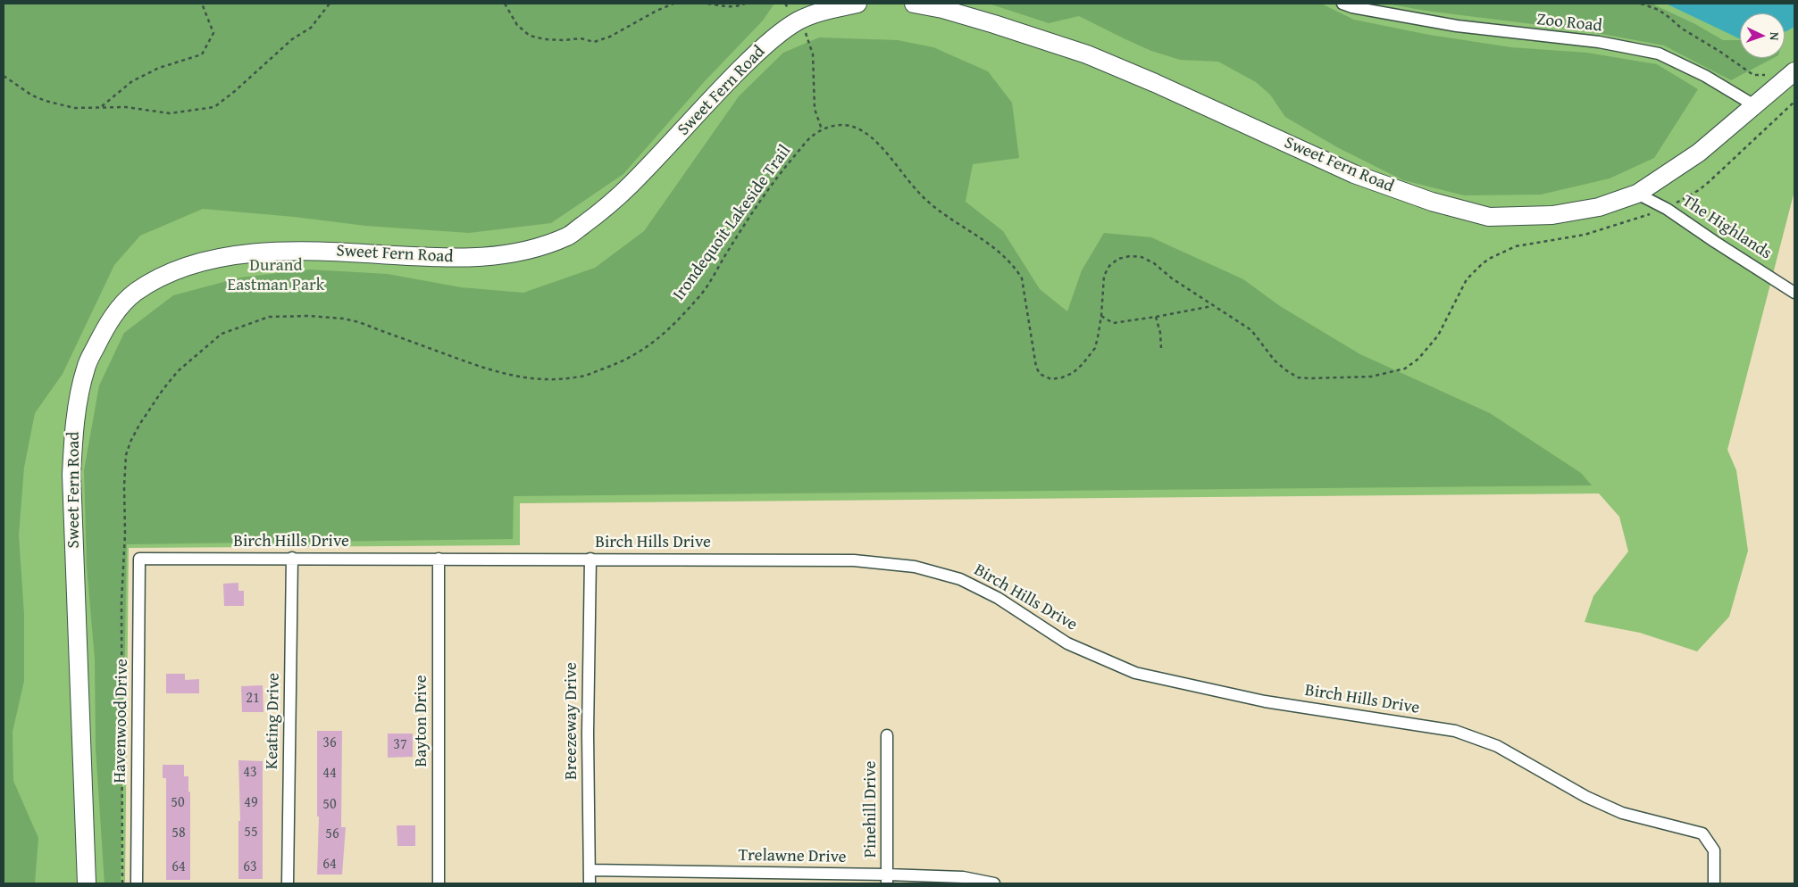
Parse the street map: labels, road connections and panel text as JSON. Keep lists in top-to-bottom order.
{
  "streets": {
    "main road": ["Sweet Fern Road"],
    "street": [
      "Zoo Road",
      "The Highlands",
      "Birch Hills Drive",
      "Havenwood Drive",
      "Keating Drive",
      "Bayton Drive",
      "Breezeway Drive",
      "Pinehill Drive",
      "Trelawne Drive"
    ],
    "path": ["Irondequoit Lakeside Trail"]
  },
  "crossings": [
    ["Zoo Road", "Sweet Fern Road"],
    ["Sweet Fern Road", "The Highlands"],
    ["Irondequoit Lakeside Trail", "The Highlands"],
    ["Birch Hills Drive", "Havenwood Drive"],
    ["Birch Hills Drive", "Keating Drive"],
    ["Birch Hills Drive", "Bayton Drive"],
    ["Birch Hills Drive", "Breezeway Drive"],
    ["Breezeway Drive", "Trelawne Drive"],
    ["Pinehill Drive", "Trelawne Drive"]
  ],
  "parks": ["Durand Eastman Park"],
  "house_numbers": [
    "21",
    "36",
    "37",
    "43",
    "44",
    "50",
    "49",
    "50",
    "55",
    "58",
    "56",
    "64",
    "64",
    "63"
  ],
  "north": "right"
}
